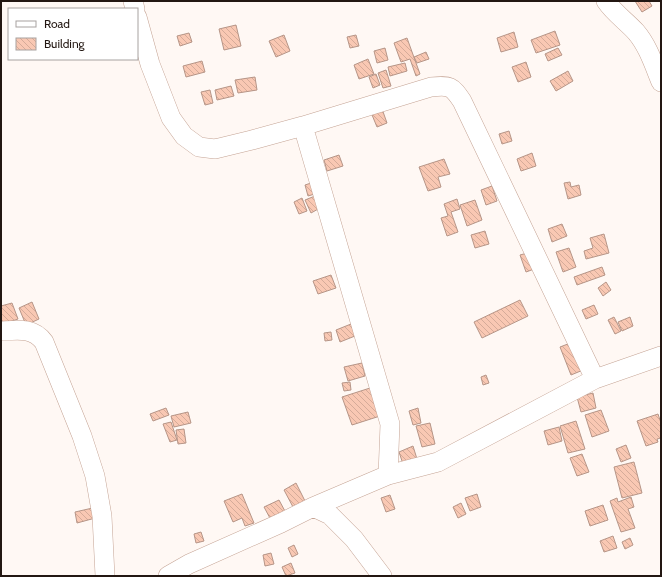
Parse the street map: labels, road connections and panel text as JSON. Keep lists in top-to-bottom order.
{
  "legend": ["Road", "Building"]
}
